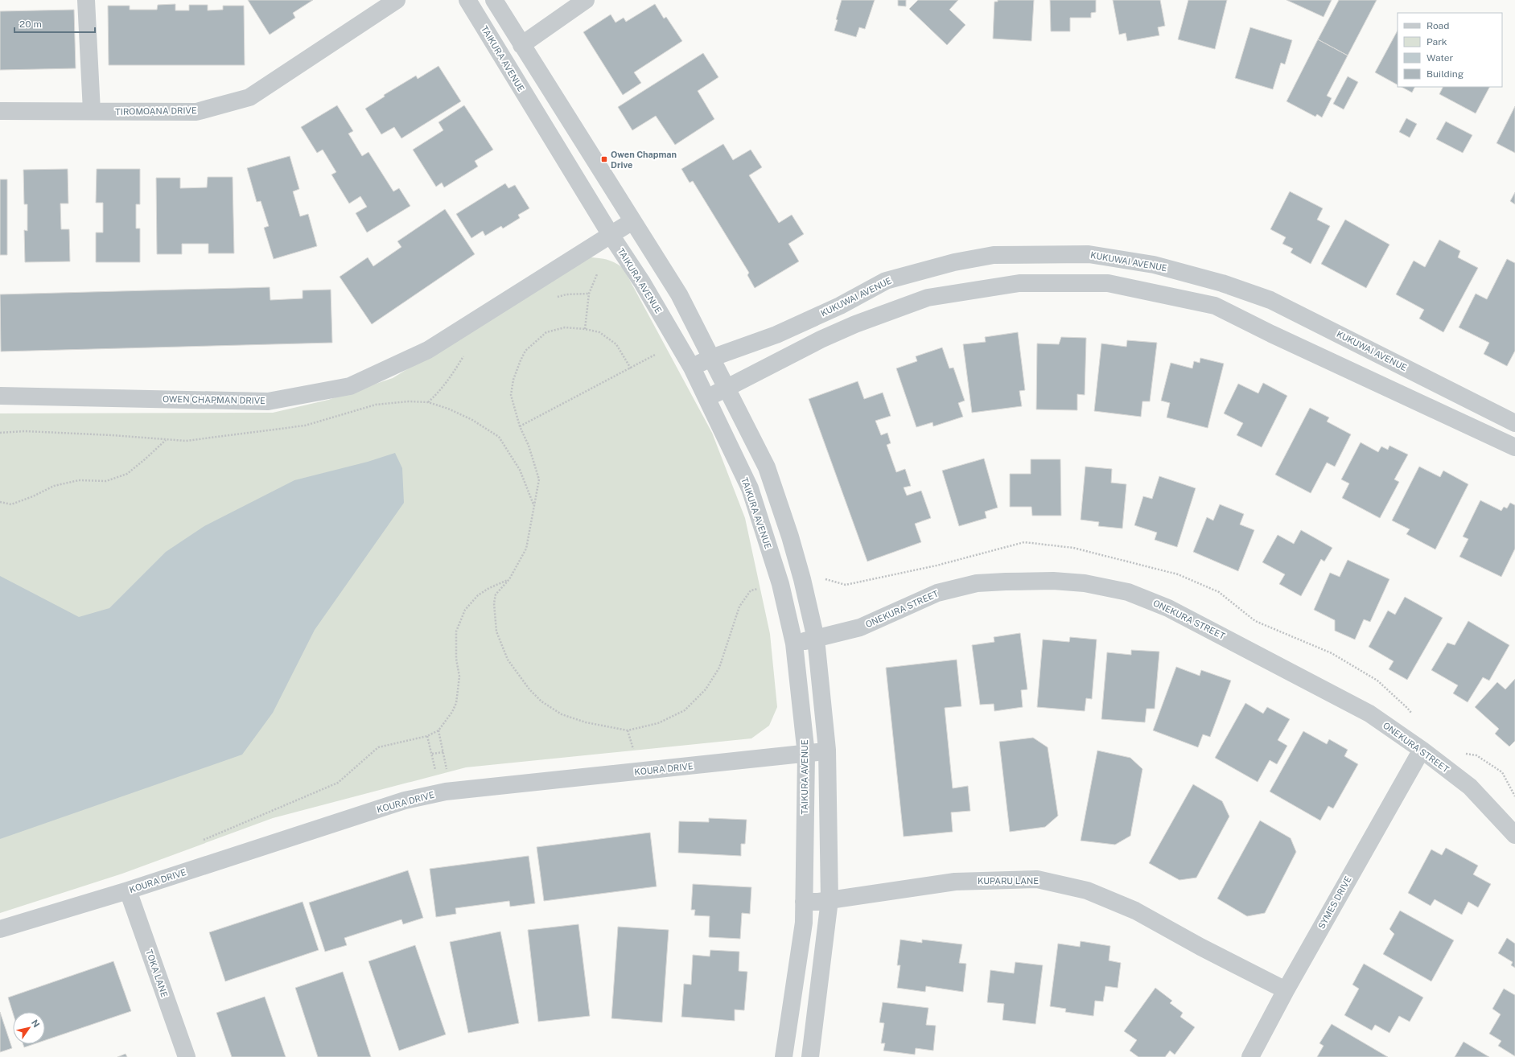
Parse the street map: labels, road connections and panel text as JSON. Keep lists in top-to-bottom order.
{
  "streets": {
    "street": [
      "TAIKURA AVENUE",
      "TIROMOANA DRIVE",
      "KUKUWAI AVENUE",
      "OWEN CHAPMAN DRIVE",
      "ONEKURA STREET",
      "KOURA DRIVE",
      "KUPARU LANE",
      "SYMES DRIVE",
      "TOKA LANE"
    ]
  },
  "crossings": [
    ["TAIKURA AVENUE", "KUKUWAI AVENUE"],
    ["TAIKURA AVENUE", "OWEN CHAPMAN DRIVE"],
    ["TAIKURA AVENUE", "ONEKURA STREET"],
    ["TAIKURA AVENUE", "KOURA DRIVE"],
    ["TAIKURA AVENUE", "KUPARU LANE"],
    ["ONEKURA STREET", "SYMES DRIVE"],
    ["KOURA DRIVE", "TOKA LANE"],
    ["KUPARU LANE", "SYMES DRIVE"]
  ],
  "places": {
    "transit": ["Owen Chapman Drive"]
  },
  "legend": [
    "Road",
    "Park",
    "Water",
    "Building"
  ],
  "scale_bar": "20 m",
  "north": "top right"
}
